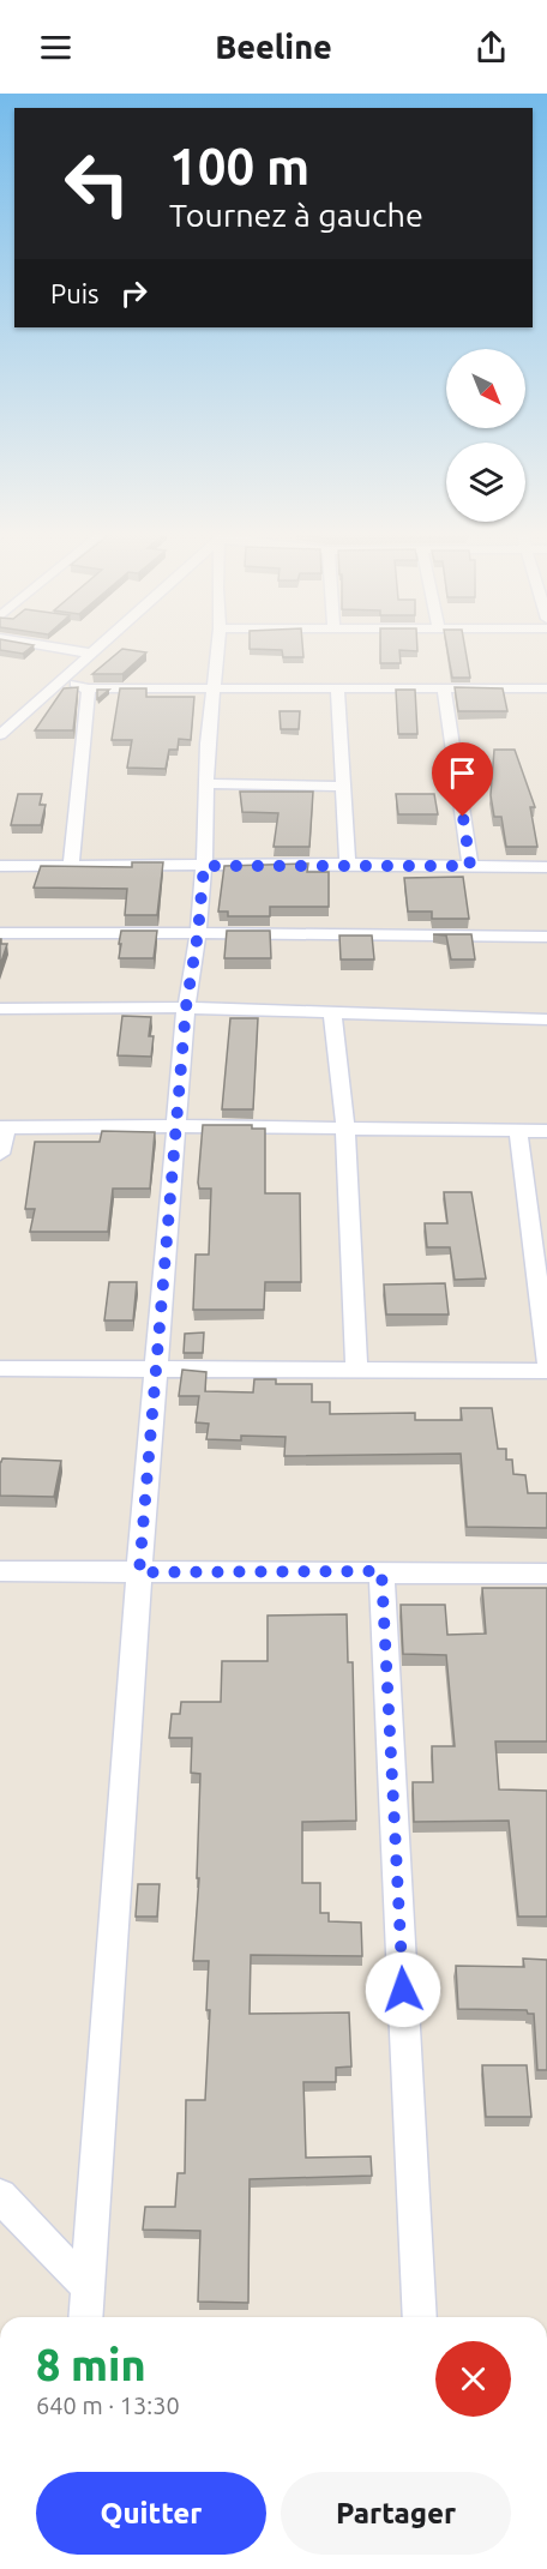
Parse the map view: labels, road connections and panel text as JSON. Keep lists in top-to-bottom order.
{
  "north": "bottom right",
  "page": {
    "header": "Beeline",
    "turn": ["100 m", "Tournez à gauche"],
    "then": "Puis",
    "heading": ["8 min", "640 m · 13:30"],
    "buttons": ["Quitter", "Partager"]
  }
}
